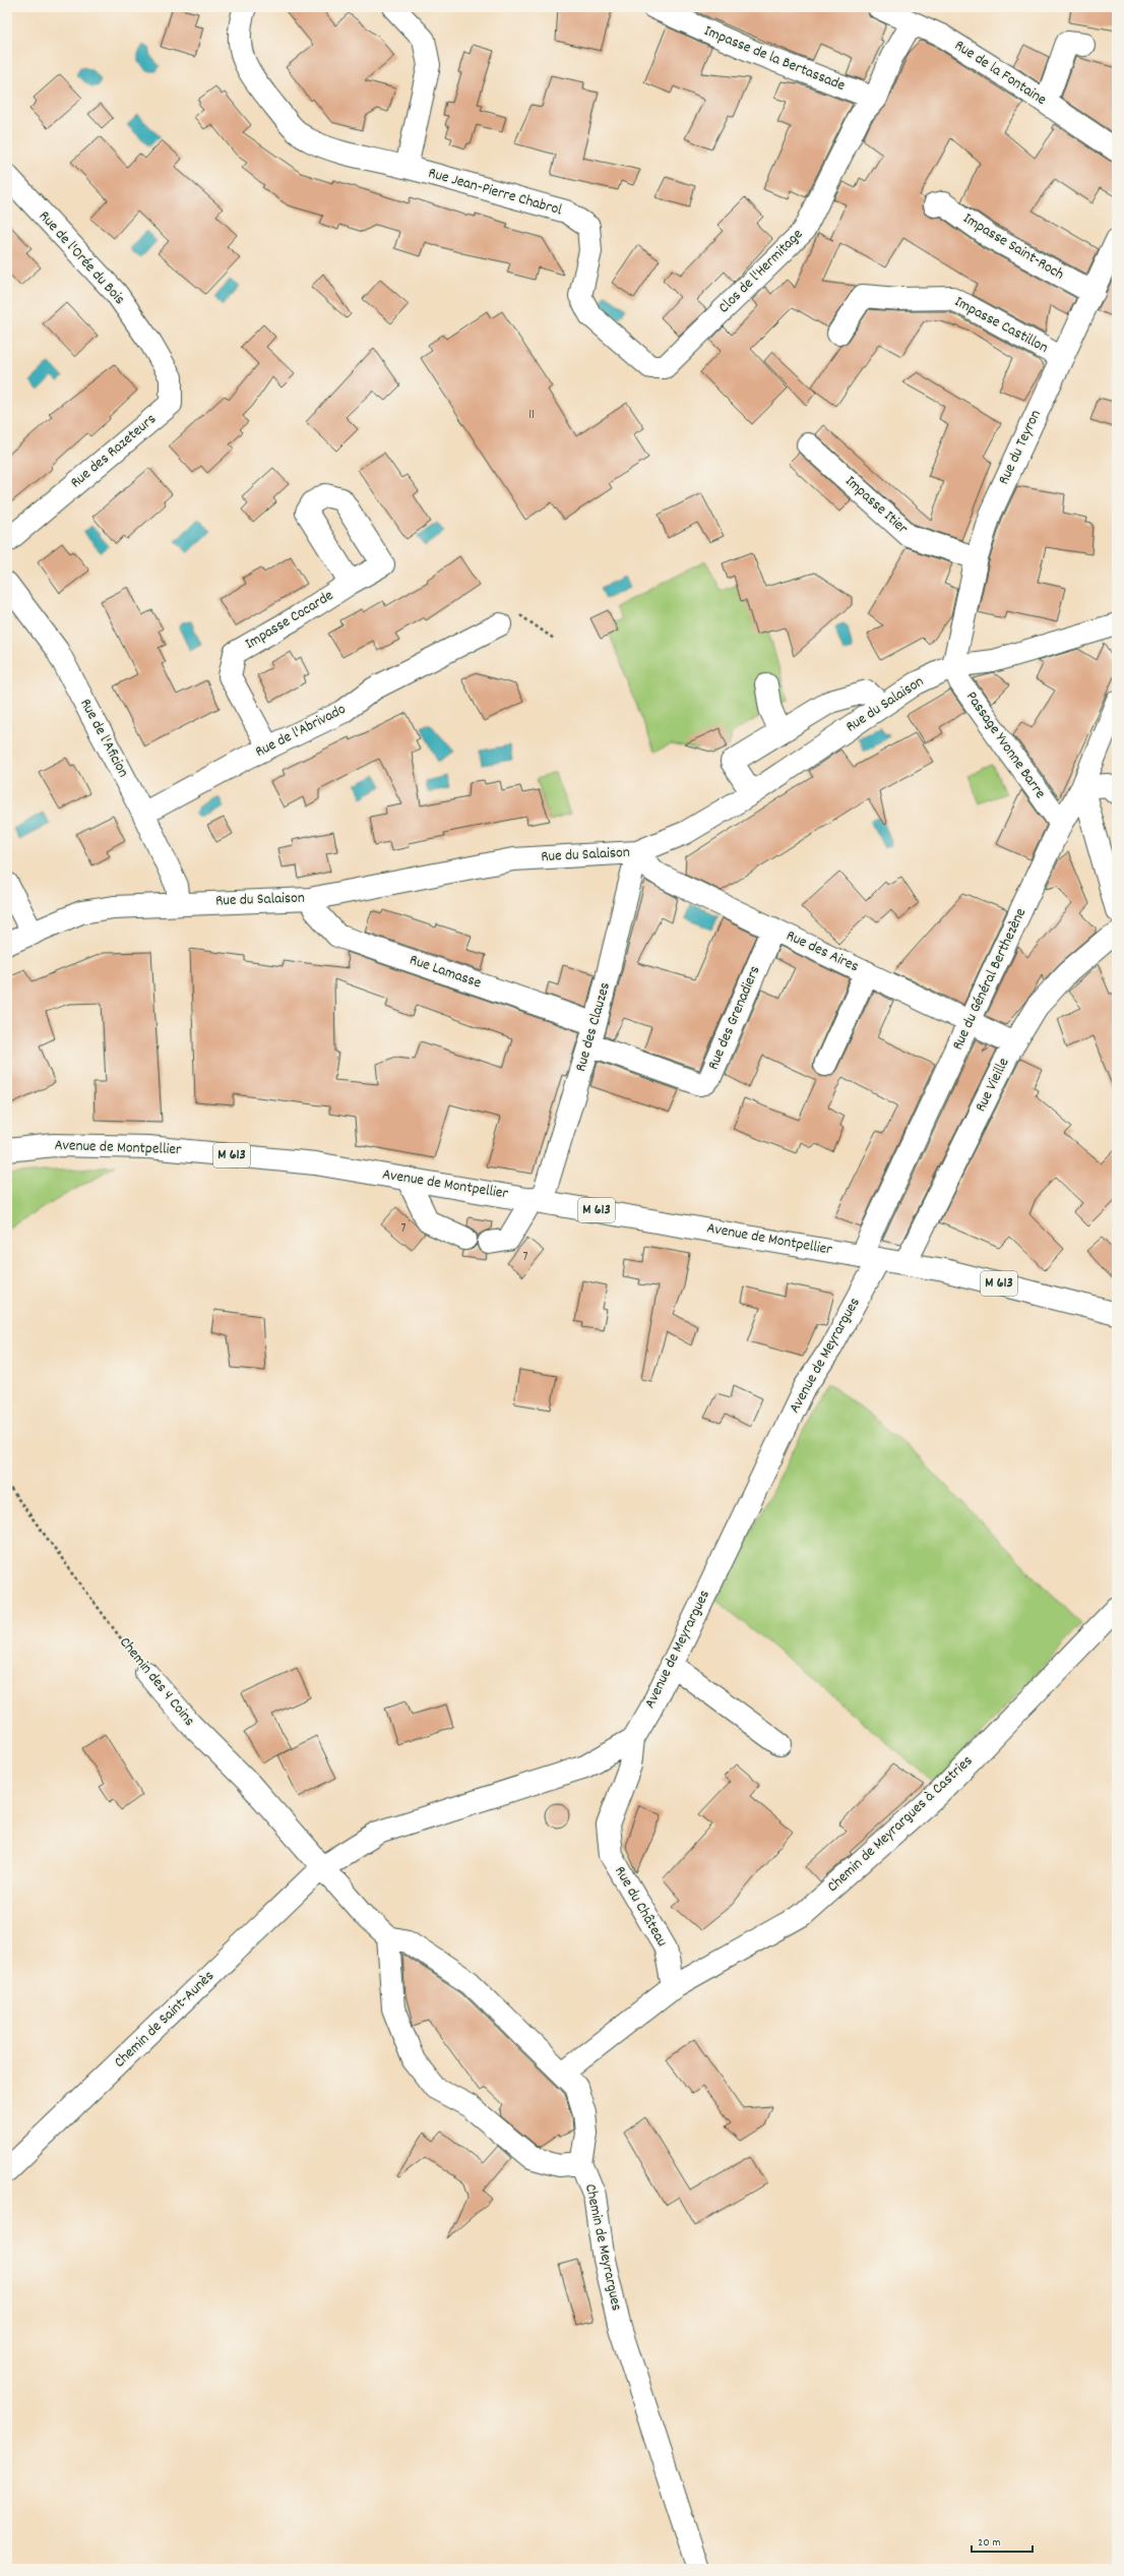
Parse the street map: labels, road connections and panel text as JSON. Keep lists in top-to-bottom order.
{
  "streets": {
    "street": [
      "Impasse de la Bertassade",
      "Rue de la Fontaine",
      "Rue Jean-Pierre Chabrol",
      "Impasse Saint-Roch",
      "Rue de l'Orée du Bois",
      "Clos de l'Hermitage",
      "Impasse Castillon",
      "Rue du Teyron",
      "Rue des Razeteurs",
      "Impasse Itier",
      "Impasse Cocarde",
      "Rue du Salaison",
      "Rue de l'Abrivado",
      "Rue de l'Aficion",
      "Passage Yvonne Barre",
      "Rue des Aires",
      "Rue Lamasse",
      "Rue du Général Berthezène",
      "Rue des Grenadiers",
      "Rue des Clauzes",
      "Rue Vieille",
      "Avenue de Montpellier",
      "M 613",
      "Avenue de Meyrargues",
      "Chemin des 4 Coins",
      "Chemin de Meyrargues à Castries",
      "Rue du Château",
      "Chemin de Saint-Aunès",
      "Chemin de Meyrargues"
    ]
  },
  "crossings": [
    ["Impasse de la Bertassade", "Clos de l'Hermitage"],
    ["Rue de la Fontaine", "Clos de l'Hermitage"],
    ["Rue Jean-Pierre Chabrol", "Clos de l'Hermitage"],
    ["Impasse Saint-Roch", "Rue du Teyron"],
    ["Rue de l'Orée du Bois", "Rue des Razeteurs"],
    ["Impasse Castillon", "Rue du Teyron"],
    ["Rue du Teyron", "Impasse Itier"],
    ["Rue du Teyron", "Rue du Salaison"],
    ["Rue du Teyron", "Passage Yvonne Barre"],
    ["Impasse Cocarde", "Rue de l'Abrivado"],
    ["Rue du Salaison", "Rue de l'Aficion"],
    ["Rue du Salaison", "Passage Yvonne Barre"],
    ["Rue du Salaison", "Rue des Aires"],
    ["Rue du Salaison", "Rue Lamasse"],
    ["Rue du Salaison", "Rue des Clauzes"],
    ["Rue de l'Abrivado", "Rue de l'Aficion"],
    ["Passage Yvonne Barre", "Rue du Général Berthezène"],
    ["Rue des Aires", "Rue du Général Berthezène"],
    ["Rue des Aires", "Rue des Grenadiers"],
    ["Rue des Aires", "Rue des Clauzes"],
    ["Rue des Aires", "Rue Vieille"],
    ["Rue Lamasse", "Rue des Grenadiers"],
    ["Rue Lamasse", "Rue des Clauzes"],
    ["Rue du Général Berthezène", "Avenue de Montpellier"],
    ["Rue du Général Berthezène", "M 613"],
    ["Rue du Général Berthezène", "Avenue de Meyrargues"],
    ["Rue des Grenadiers", "Rue des Clauzes"],
    ["Rue des Clauzes", "Avenue de Montpellier"],
    ["Rue Vieille", "M 613"],
    ["Avenue de Montpellier", "M 613"],
    ["Avenue de Montpellier", "Avenue de Meyrargues"],
    ["M 613", "Avenue de Meyrargues"],
    ["Avenue de Meyrargues", "Rue du Château"],
    ["Chemin des 4 Coins", "Chemin de Saint-Aunès"],
    ["Chemin des 4 Coins", "Chemin de Meyrargues"],
    ["Chemin de Meyrargues à Castries", "Rue du Château"]
  ],
  "house_numbers": ["11", "7", "7"],
  "scale_bar": "20 m"
}
